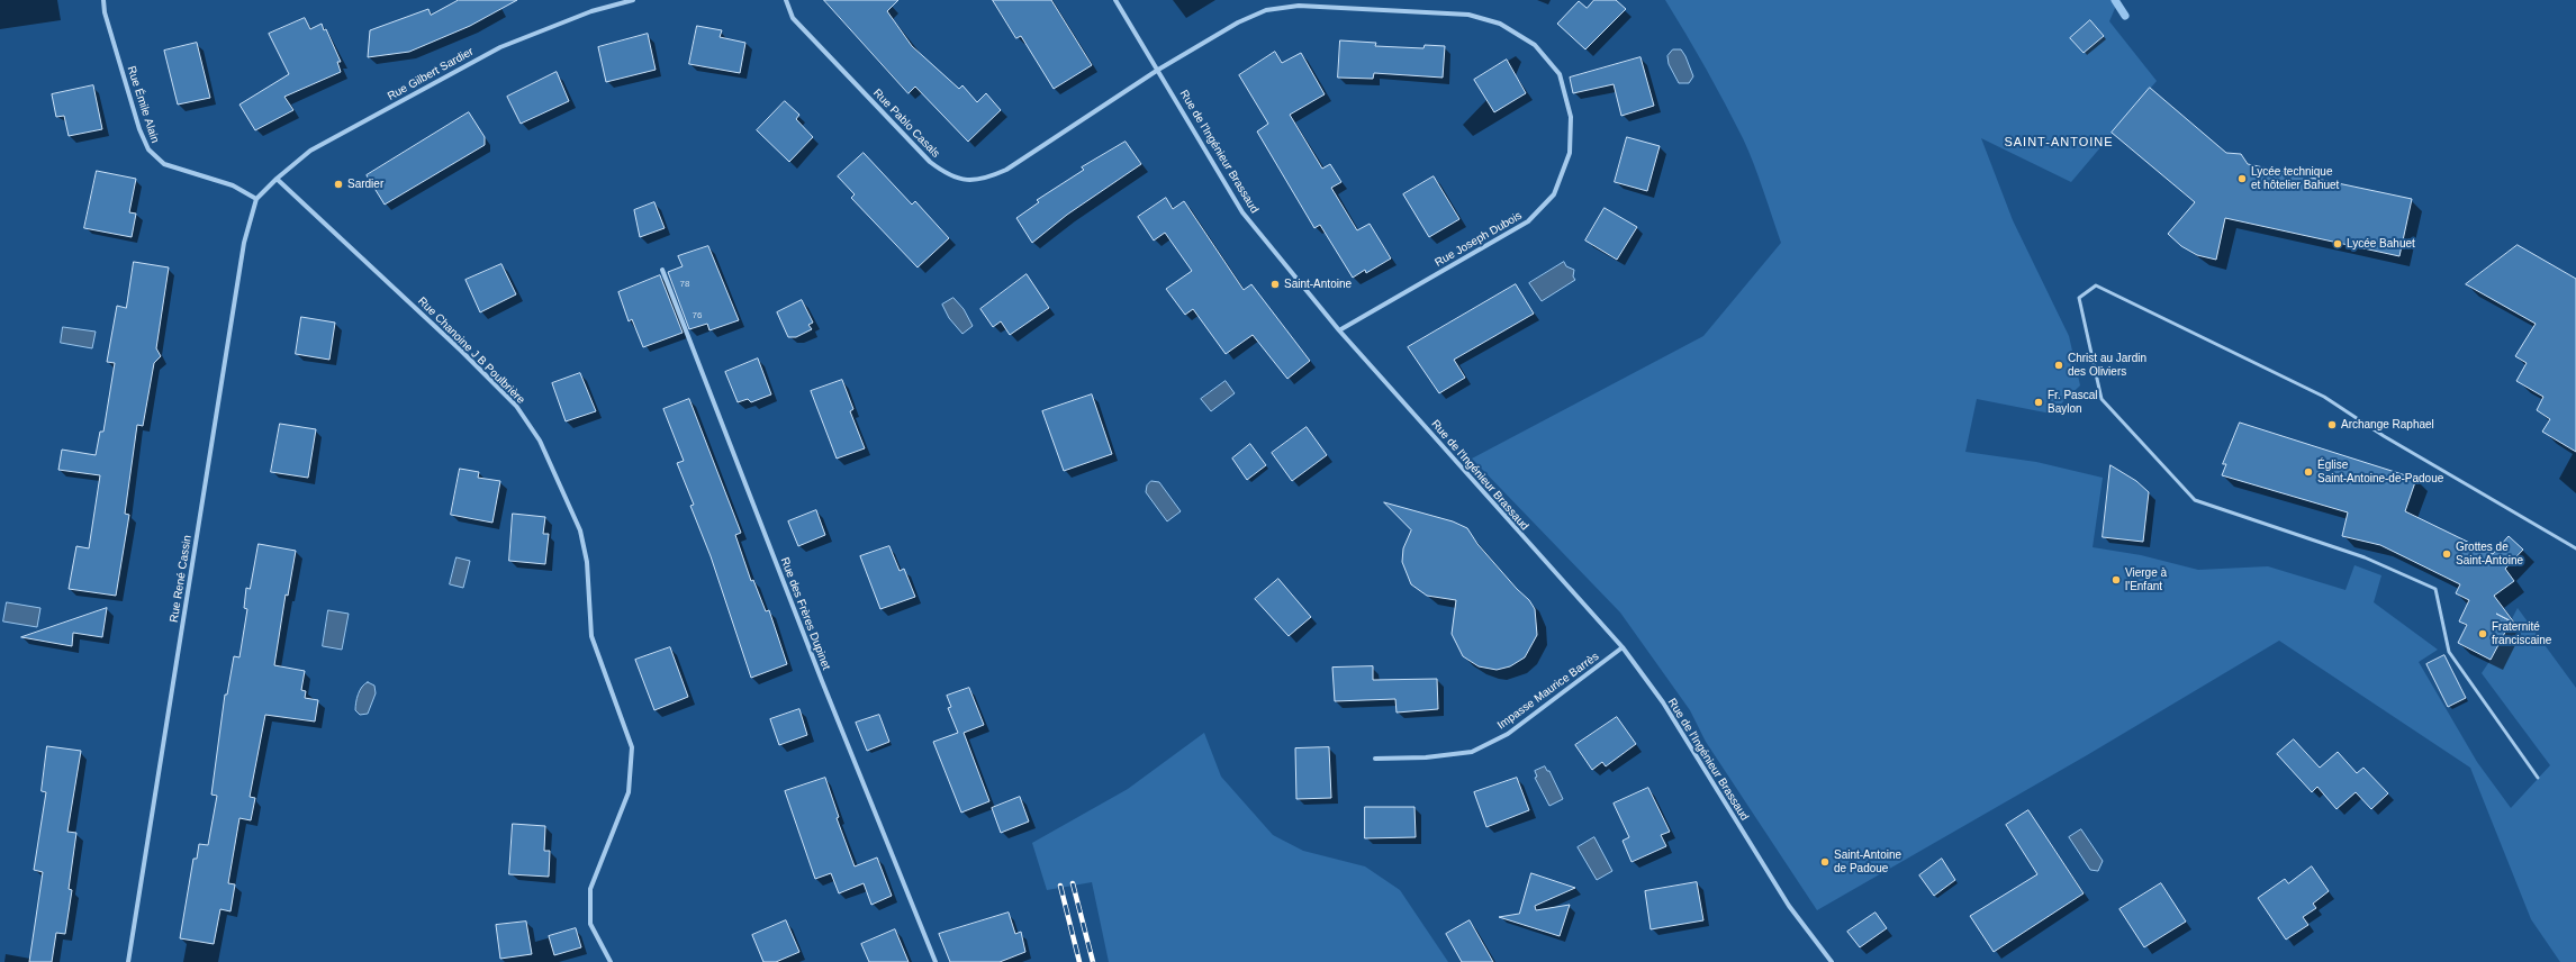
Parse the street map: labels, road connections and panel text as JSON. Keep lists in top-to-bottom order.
{
  "streets": {
    "street": [
      "Rue Gilbert Sardier",
      "Rue Émile Alain",
      "Rue Pablo Casals",
      "Rue de l'Ingénieur Brassaud",
      "Rue Joseph Dubois",
      "Rue Chanoine J B Poulbrière",
      "Rue René Cassin",
      "Rue des Frères Dupinet",
      "Impasse Maurice Barrès"
    ]
  },
  "crossings": [
    ["Rue Gilbert Sardier", "Rue Émile Alain"],
    ["Rue Gilbert Sardier", "Rue Chanoine J B Poulbrière"],
    ["Rue Gilbert Sardier", "Rue René Cassin"],
    ["Rue Émile Alain", "Rue René Cassin"],
    ["Rue Pablo Casals", "Rue de l'Ingénieur Brassaud"],
    ["Rue Pablo Casals", "Rue Joseph Dubois"],
    ["Rue de l'Ingénieur Brassaud", "Rue Joseph Dubois"],
    ["Rue de l'Ingénieur Brassaud", "Impasse Maurice Barrès"]
  ],
  "districts": ["SAINT-ANTOINE"],
  "places": [
    "Lycée technique et hôtelier Bahuet",
    "Sardier",
    "Lycée Bahuet",
    "Saint-Antoine",
    "Christ au Jardin des Oliviers",
    "Fr. Pascal Baylon",
    "Archange Raphael",
    "Église Saint-Antoine-de-Padoue",
    "Grottes de Saint-Antoine",
    "Vierge à l'Enfant",
    "Fraternité franciscaine",
    "Saint-Antoine de Padoue"
  ],
  "house_numbers": ["78", "76"]
}
